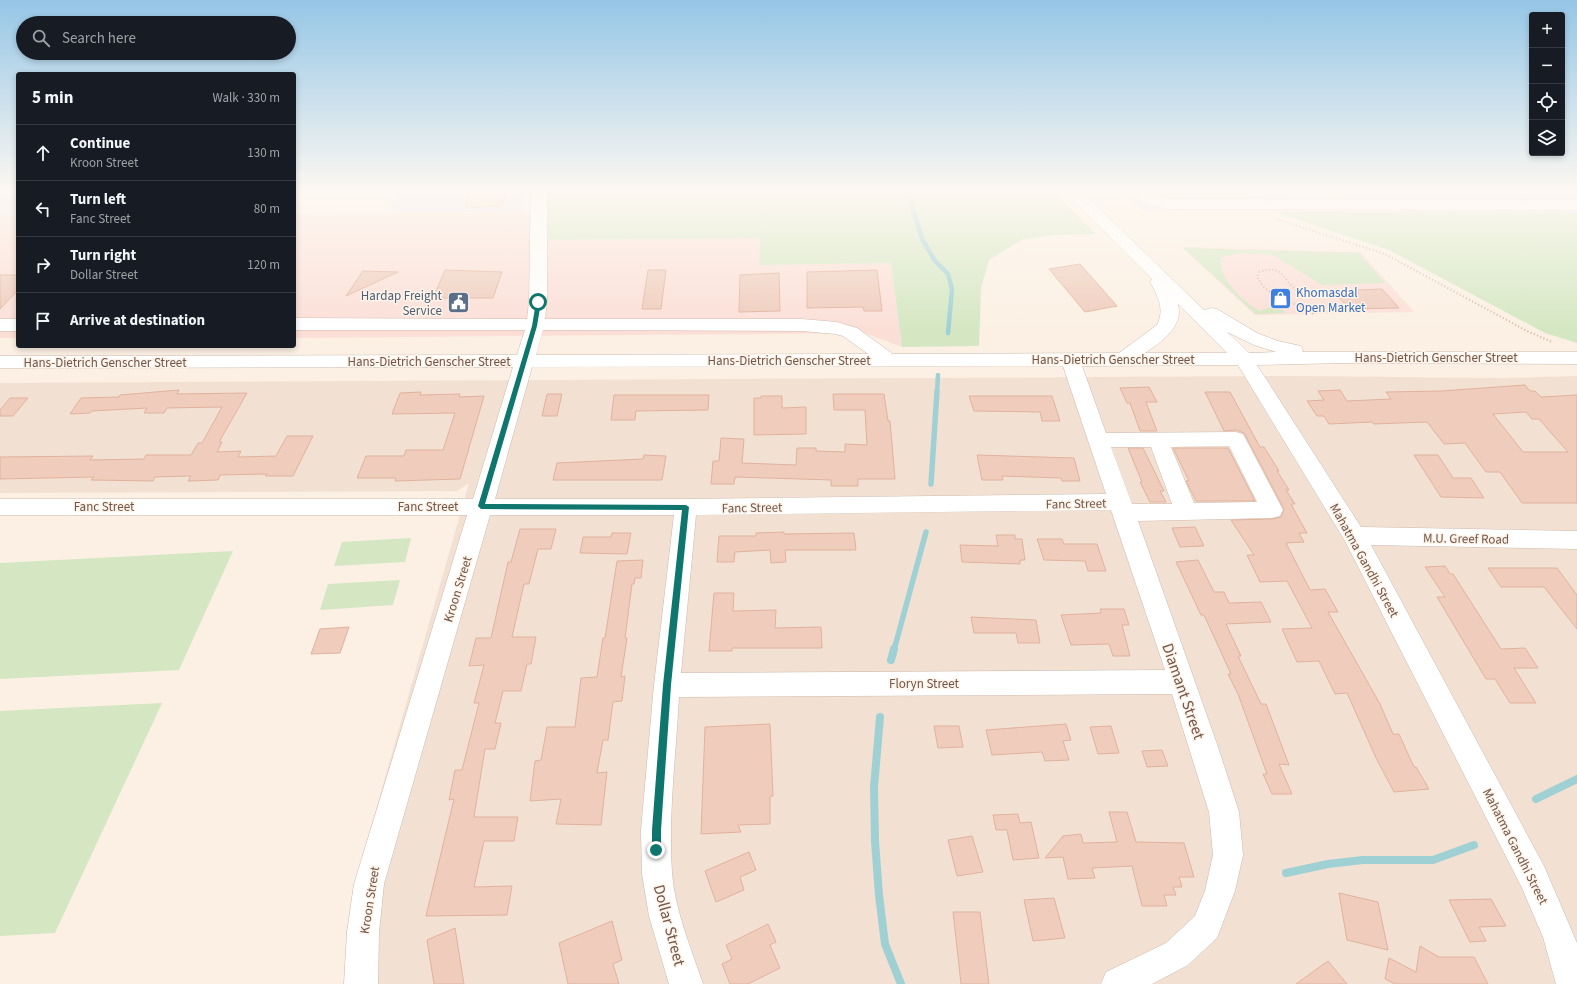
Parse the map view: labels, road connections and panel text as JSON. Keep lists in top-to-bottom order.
{
  "streets": {
    "street": [
      "Hans-Dietrich Genscher Street",
      "Fanc Street",
      "M.U. Greef Road",
      "Mahatma Gandhi Street",
      "Kroon Street",
      "Floryn Street",
      "Diamant Street",
      "Dollar Street"
    ]
  },
  "crossings": [
    ["Hans-Dietrich Genscher Street", "Mahatma Gandhi Street"],
    ["Hans-Dietrich Genscher Street", "Kroon Street"],
    ["Hans-Dietrich Genscher Street", "Diamant Street"],
    ["Fanc Street", "Kroon Street"],
    ["Fanc Street", "Diamant Street"],
    ["Fanc Street", "Dollar Street"],
    ["M.U. Greef Road", "Mahatma Gandhi Street"],
    ["Floryn Street", "Diamant Street"],
    ["Floryn Street", "Dollar Street"]
  ],
  "places": {
    "shop": ["Khomasdal Open Market"],
    "public building": ["Hardap Freight Service"]
  },
  "page": {
    "map_buttons": ["+", "−"],
    "search": "Search here",
    "heading": ["5 min", "Walk · 330 m"],
    "list": [
      ["Continue", "Kroon Street", "130 m"],
      ["Turn left", "Fanc Street", "80 m"],
      ["Turn right", "Dollar Street", "120 m"],
      "Arrive at destination"
    ]
  }
}
